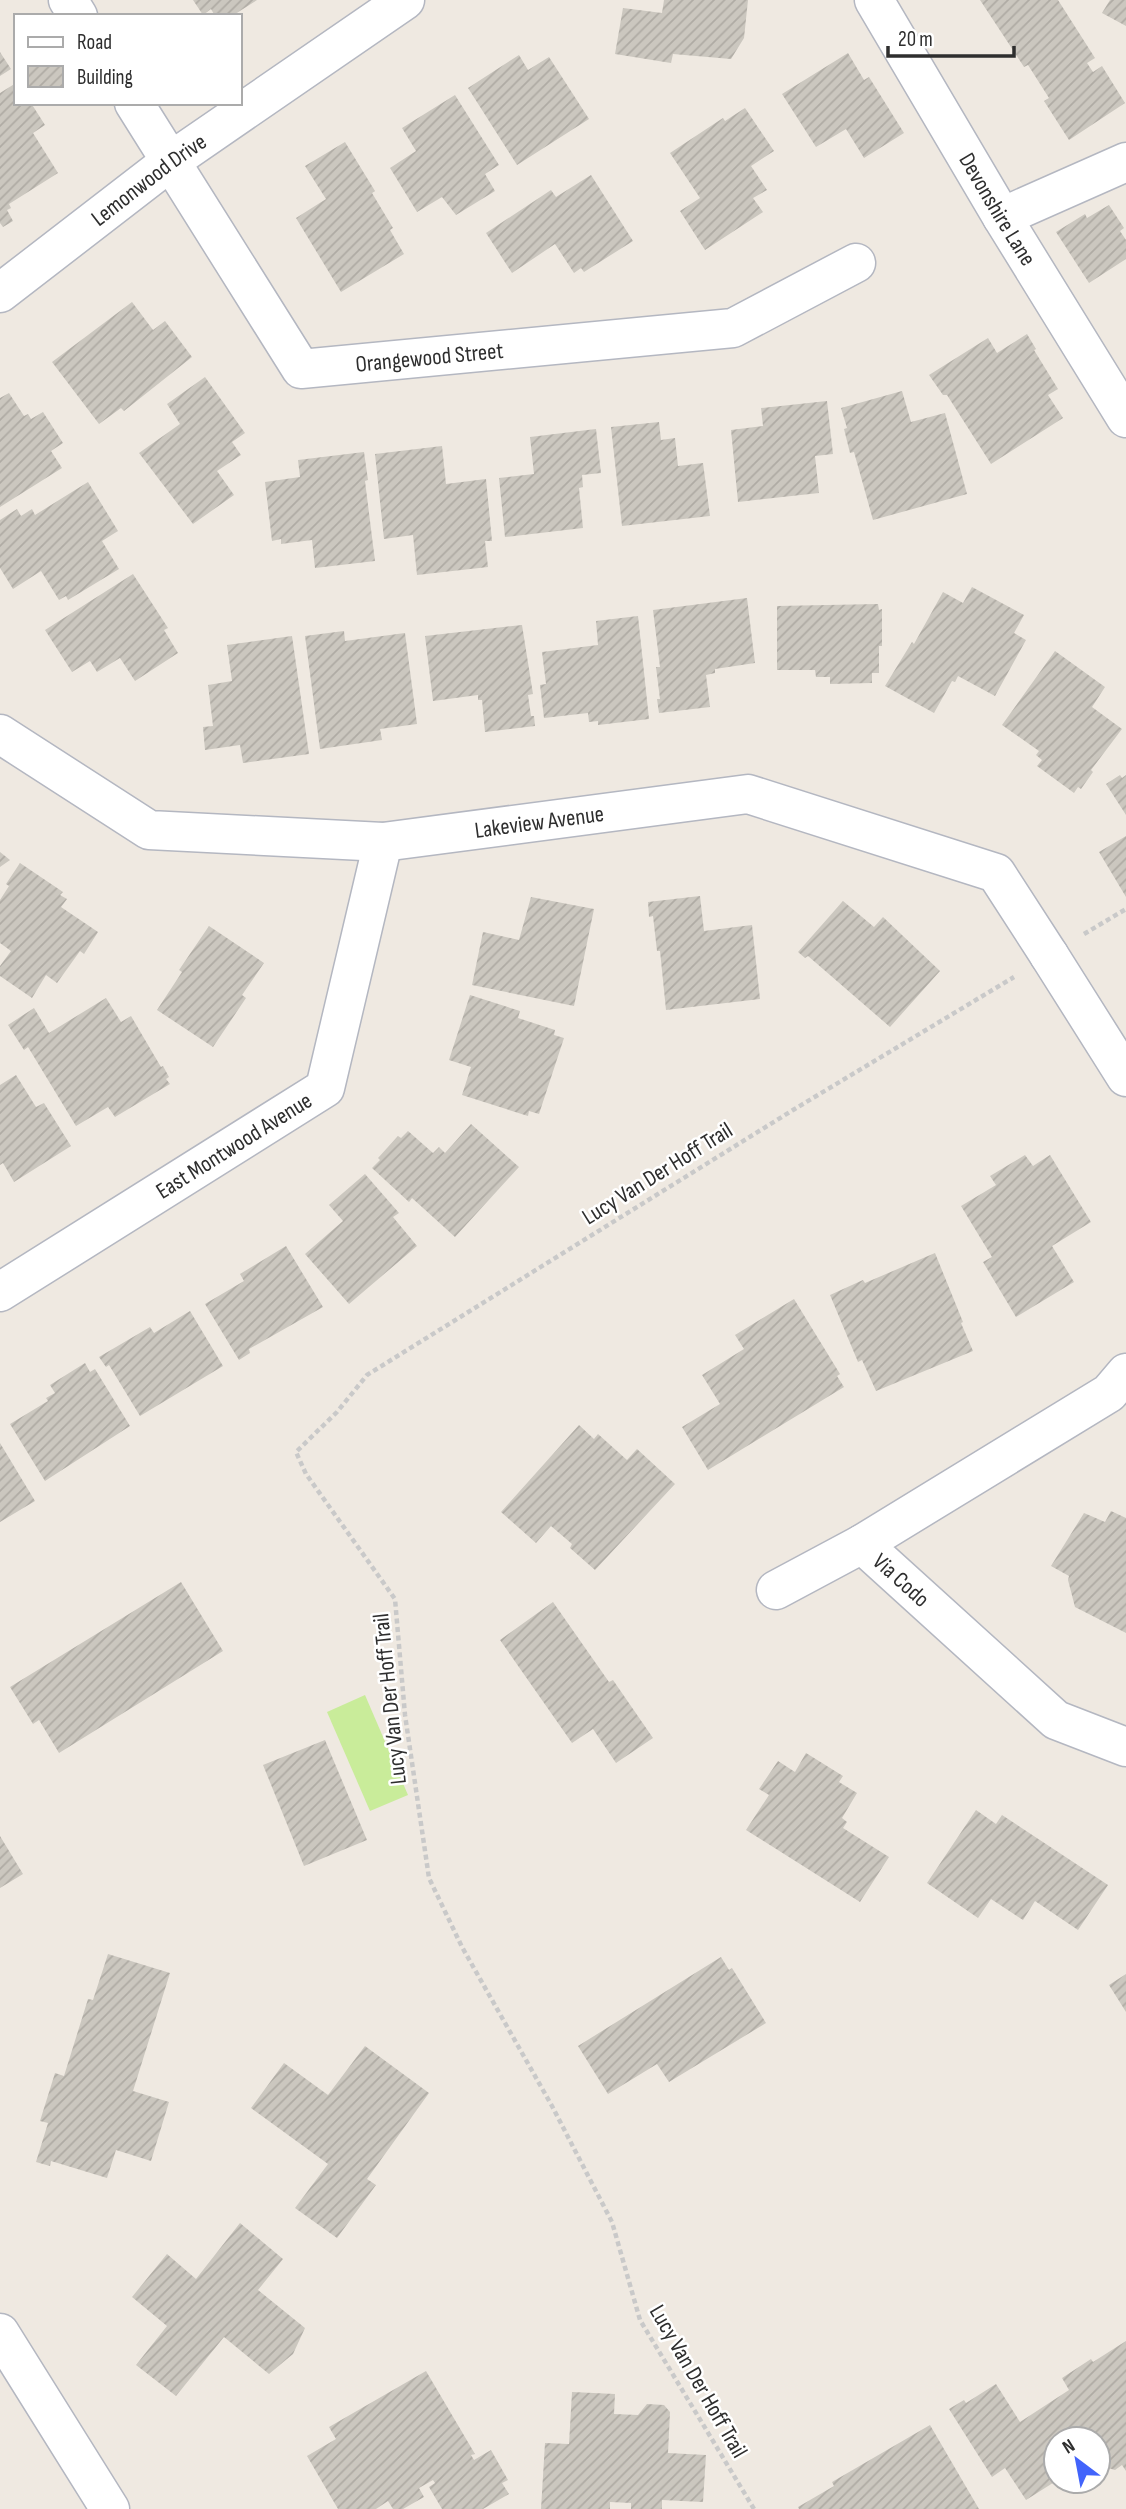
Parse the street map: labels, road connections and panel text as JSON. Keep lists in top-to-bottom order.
{
  "streets": {
    "street": [
      "Lemonwood Drive",
      "Devonshire Lane",
      "Orangewood Street",
      "Lakeview Avenue",
      "East Montwood Avenue",
      "Via Codo"
    ],
    "path": ["Lucy Van Der Hoff Trail"]
  },
  "crossings": [
    ["Lemonwood Drive", "Orangewood Street"],
    ["Lakeview Avenue", "East Montwood Avenue"],
    ["Lakeview Avenue", "Lucy Van Der Hoff Trail"]
  ],
  "legend": ["Road", "Building"],
  "scale_bar": "20 m",
  "north": "top left"
}
